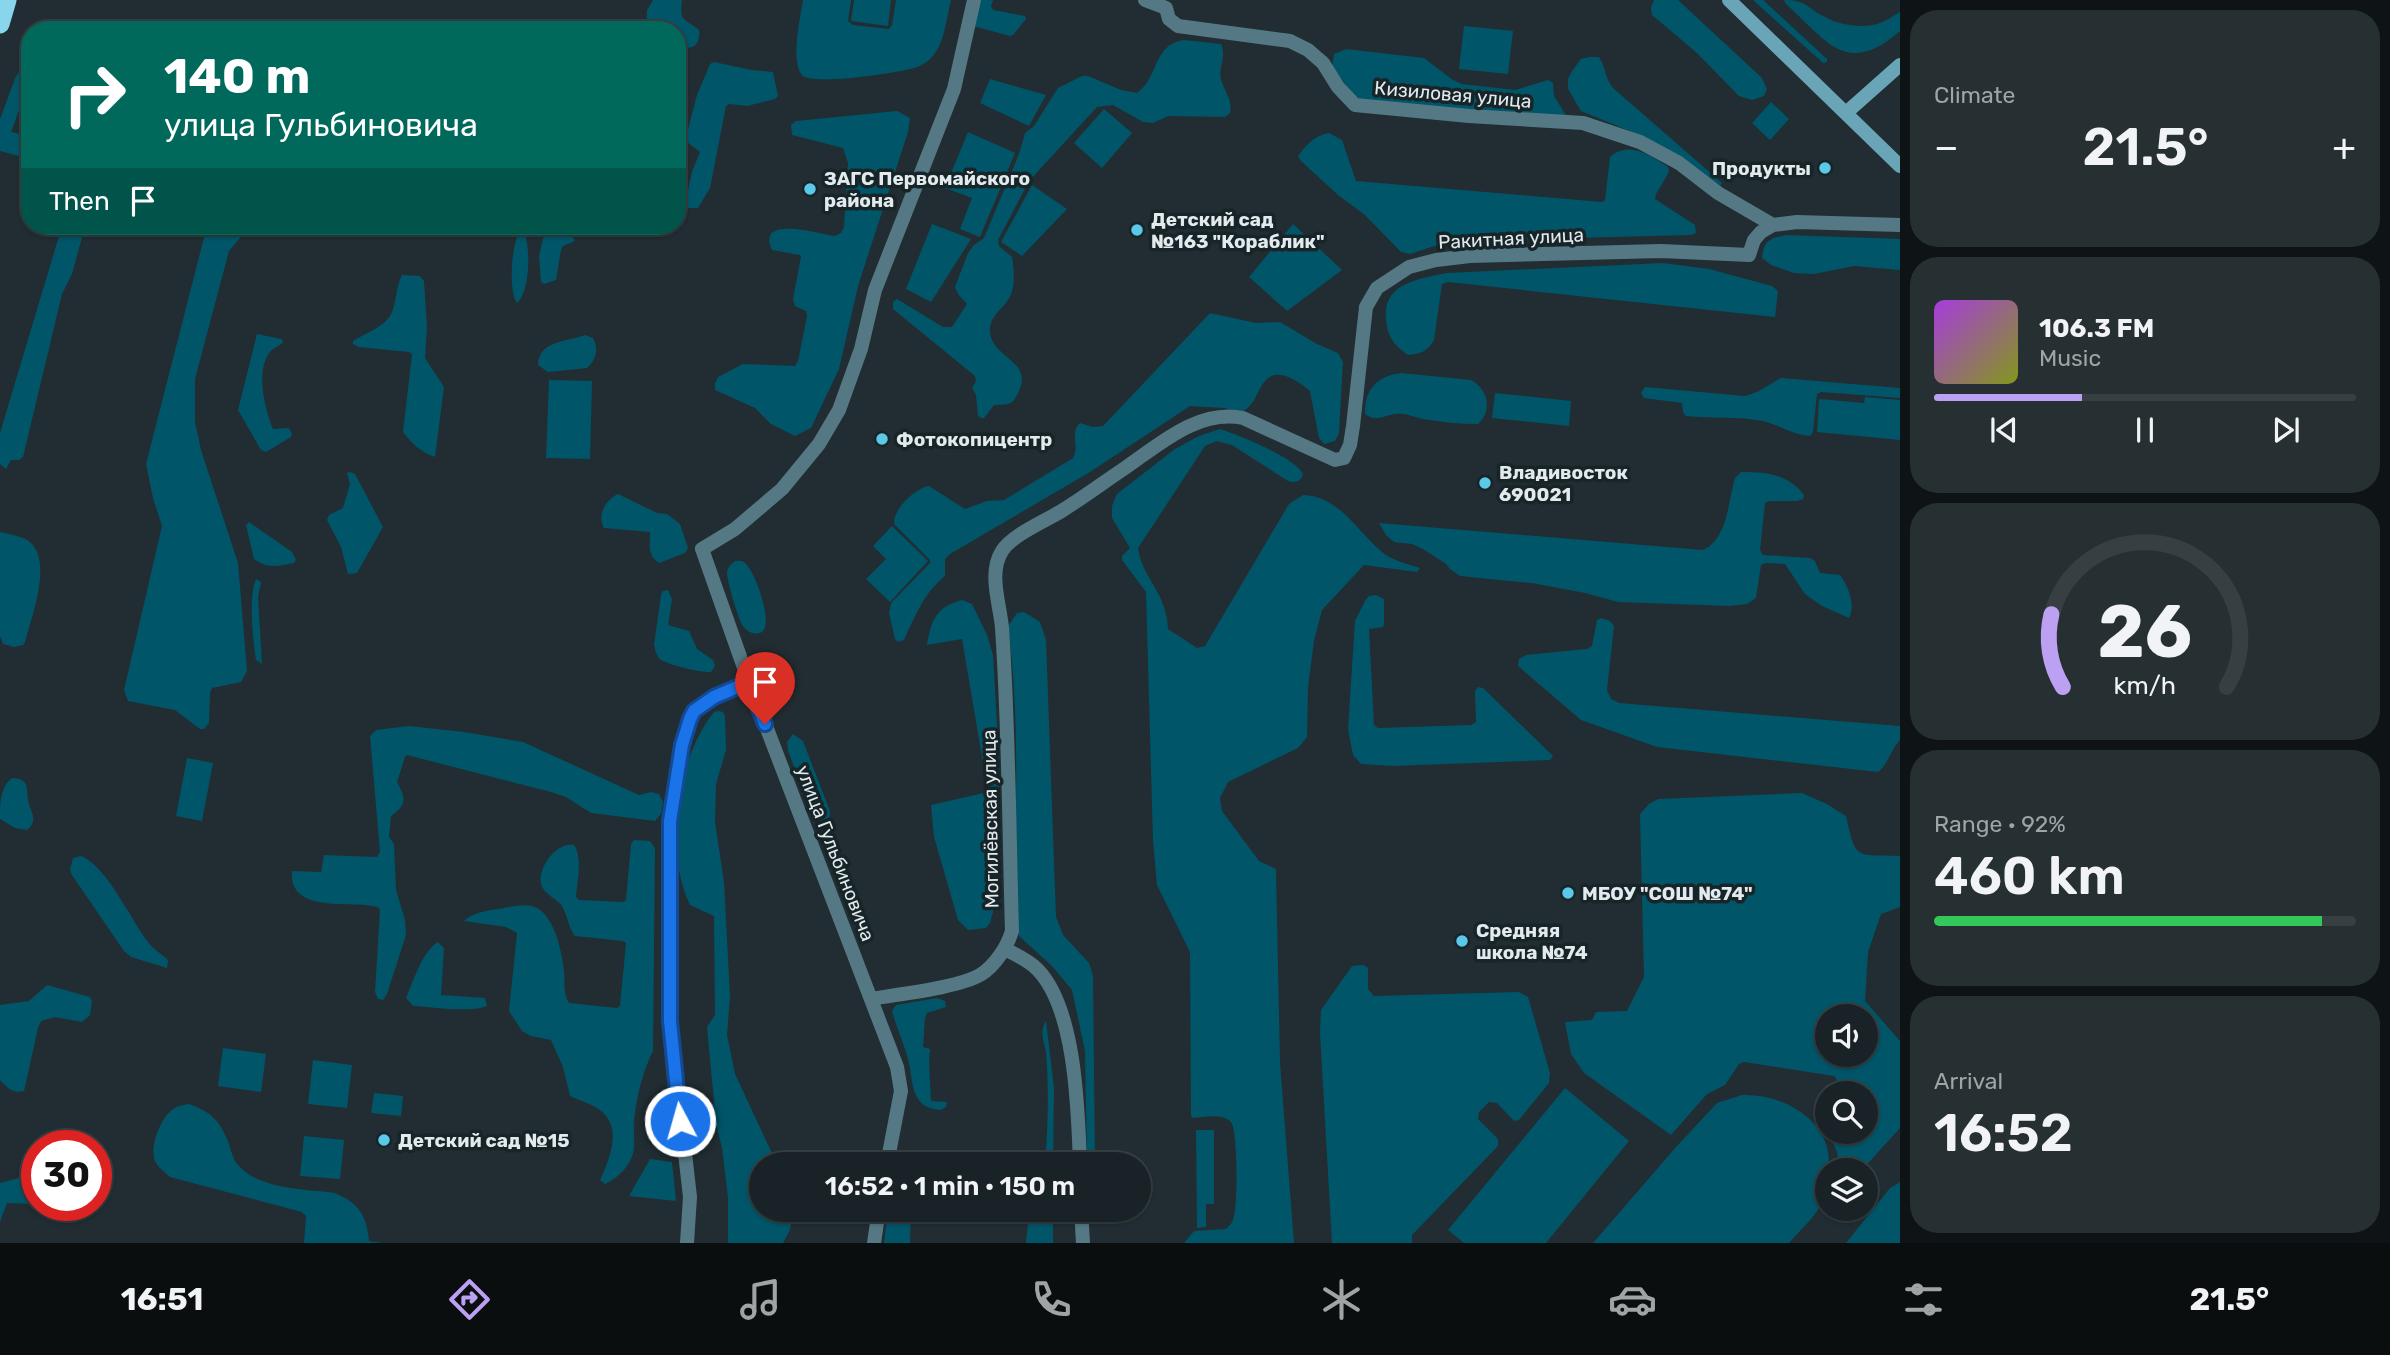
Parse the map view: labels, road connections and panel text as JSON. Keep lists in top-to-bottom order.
{
  "streets": {
    "street": [
      "Кизиловая улица",
      "Ракитная улица",
      "Могилёвская улица",
      "улица Гульбиновича"
    ]
  },
  "crossings": [
    ["Кизиловая улица", "Ракитная улица"],
    ["Ракитная улица", "Могилёвская улица"]
  ],
  "places": [
    "Продукты",
    "ЗАГС Первомайского района",
    "Детский сад №163 \"Кораблик\"",
    "Фотокопицентр",
    "Владивосток 690021",
    "МБОУ \"СОШ №74\"",
    "Средняя школа №74",
    "Детский сад №15"
  ],
  "page": {
    "tile": [
      "Climate",
      ["Range · 92%", "460 km"],
      ["Arrival", "16:52"]
    ],
    "turn": ["140 m", "улица Гульбиновича"],
    "heat": ["−", "21.5°", "+"],
    "then": "Then",
    "song": ["106.3 FM", "Music"],
    "limit": "30",
    "trip": "16:52 · 1 min · 150 m",
    "tabs": ["16:51", "21.5°"],
    "gauge": ["26", "km/h"]
  }
}
